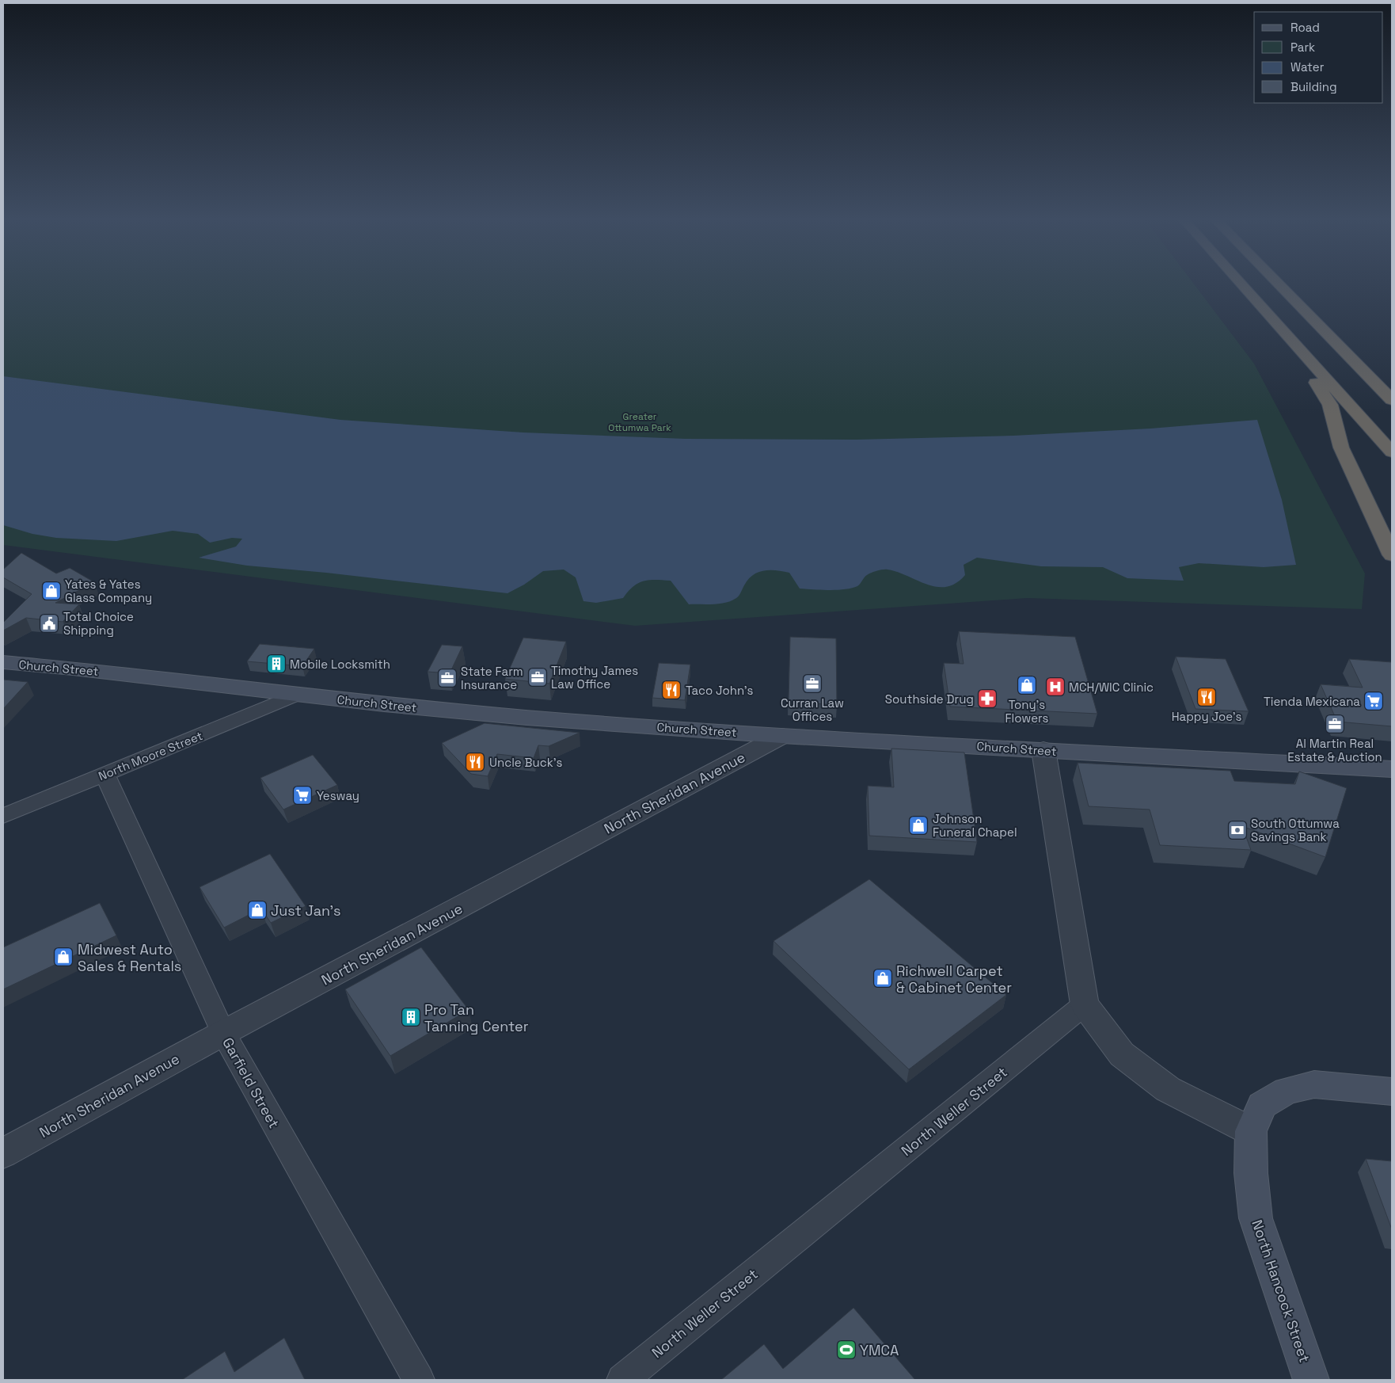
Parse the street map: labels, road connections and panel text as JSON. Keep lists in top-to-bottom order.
{
  "streets": {
    "main road": ["Church Street", "North Hancock Street"],
    "street": [
      "North Moore Street",
      "North Sheridan Avenue",
      "Garfield Street",
      "North Weller Street"
    ]
  },
  "crossings": [
    ["Church Street", "North Moore Street"],
    ["Church Street", "North Sheridan Avenue"],
    ["North Moore Street", "Garfield Street"],
    ["North Sheridan Avenue", "Garfield Street"]
  ],
  "parks": ["Greater Ottumwa Park"],
  "places": {
    "shop": [
      "Yates & Yates Glass Company",
      "Tony's Flowers",
      "Johnson Funeral Chapel",
      "Just Jan's",
      "Midwest Auto Sales & Rentals",
      "Richwell Carpet & Cabinet Center"
    ],
    "public building": ["Total Choice Shipping"],
    "building": ["Mobile Locksmith", "Pro Tan Tanning Center"],
    "office": [
      "Timothy James Law Office",
      "State Farm Insurance",
      "Curran Law Offices",
      "Al Martin Real Estate & Auction"
    ],
    "hospital": ["MCH/WIC Clinic"],
    "restaurant": ["Taco John's", "Happy Joe's", "Uncle Buck's"],
    "pharmacy": ["Southside Drug"],
    "supermarket": ["Tienda Mexicana", "Yesway"],
    "bank": ["South Ottumwa Savings Bank"],
    "sports": ["YMCA"]
  },
  "legend": [
    "Road",
    "Park",
    "Water",
    "Building"
  ]
}
